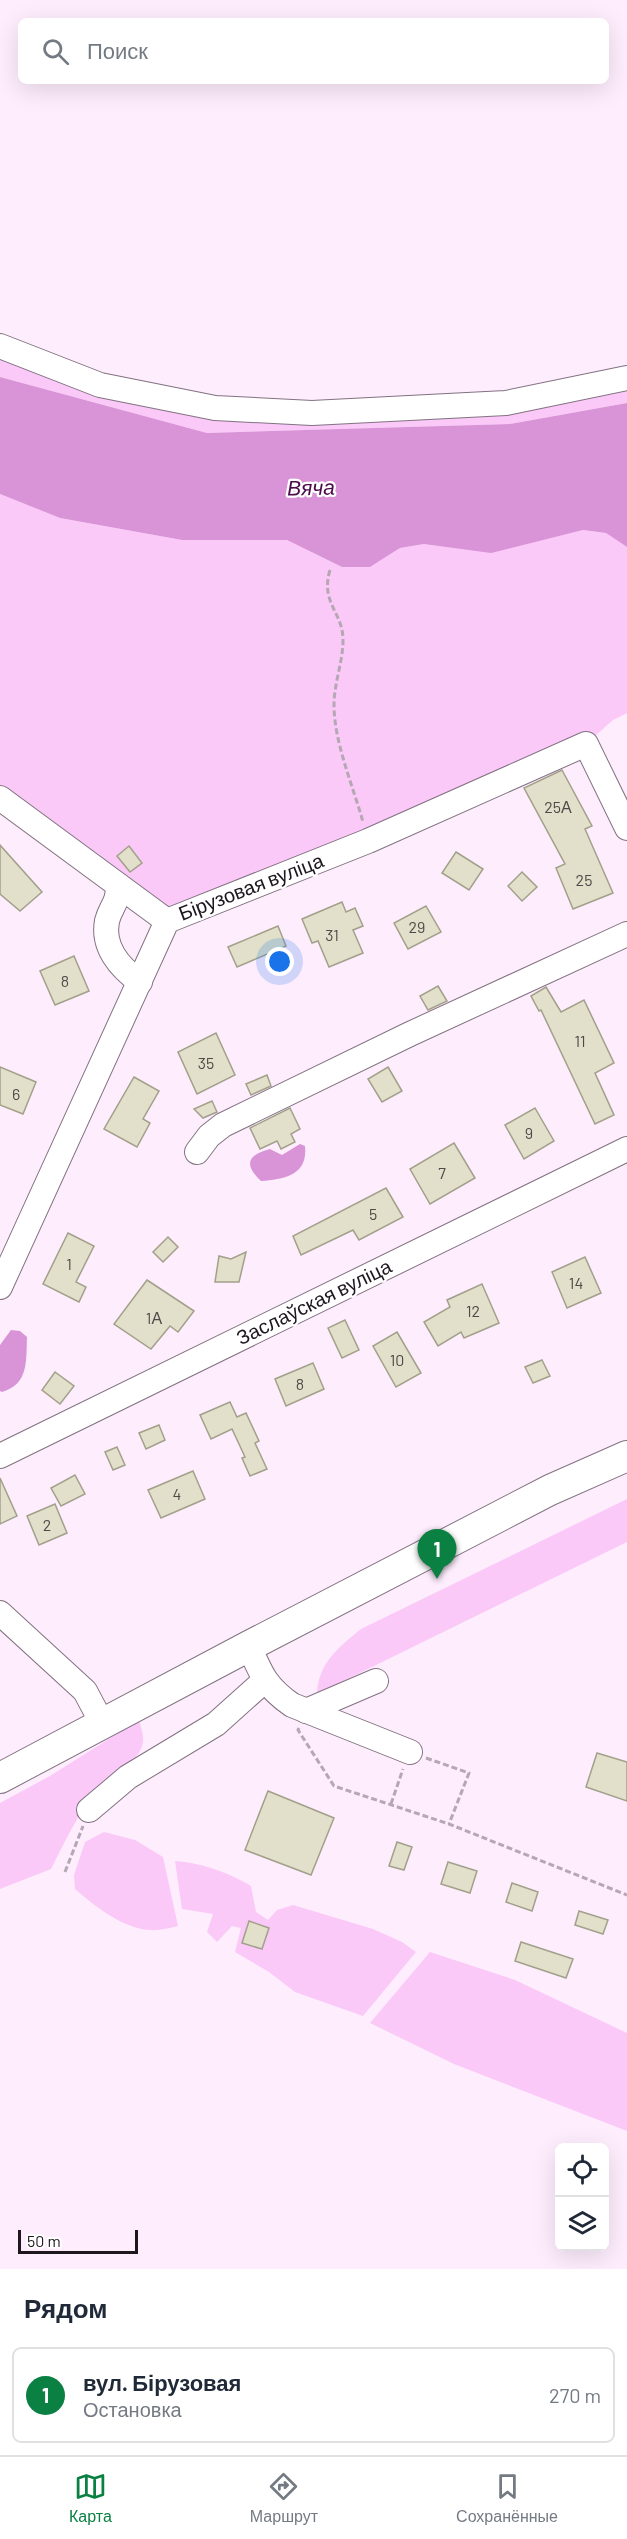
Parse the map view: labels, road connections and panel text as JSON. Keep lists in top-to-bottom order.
{
  "streets": {
    "street": ["Бірузовая вуліца", "Заслаўская вуліца"]
  },
  "water": ["Вяча"],
  "house_numbers": [
    "25А",
    "25",
    "29",
    "31",
    "8",
    "11",
    "35",
    "6",
    "9",
    "7",
    "5",
    "1",
    "14",
    "12",
    "1А",
    "10",
    "8",
    "4",
    "2"
  ],
  "scale_bar": "50 m",
  "page": {
    "search": "Поиск",
    "pins": "1",
    "scale": "50 m",
    "heading": "Рядом",
    "list": [
      {
        "mark": "1",
        "name": "вул. Бірузовая",
        "note": "Остановка",
        "value": "270 m"
      }
    ],
    "nav": ["Карта", "Маршрут", "Сохранённые"]
  }
}
